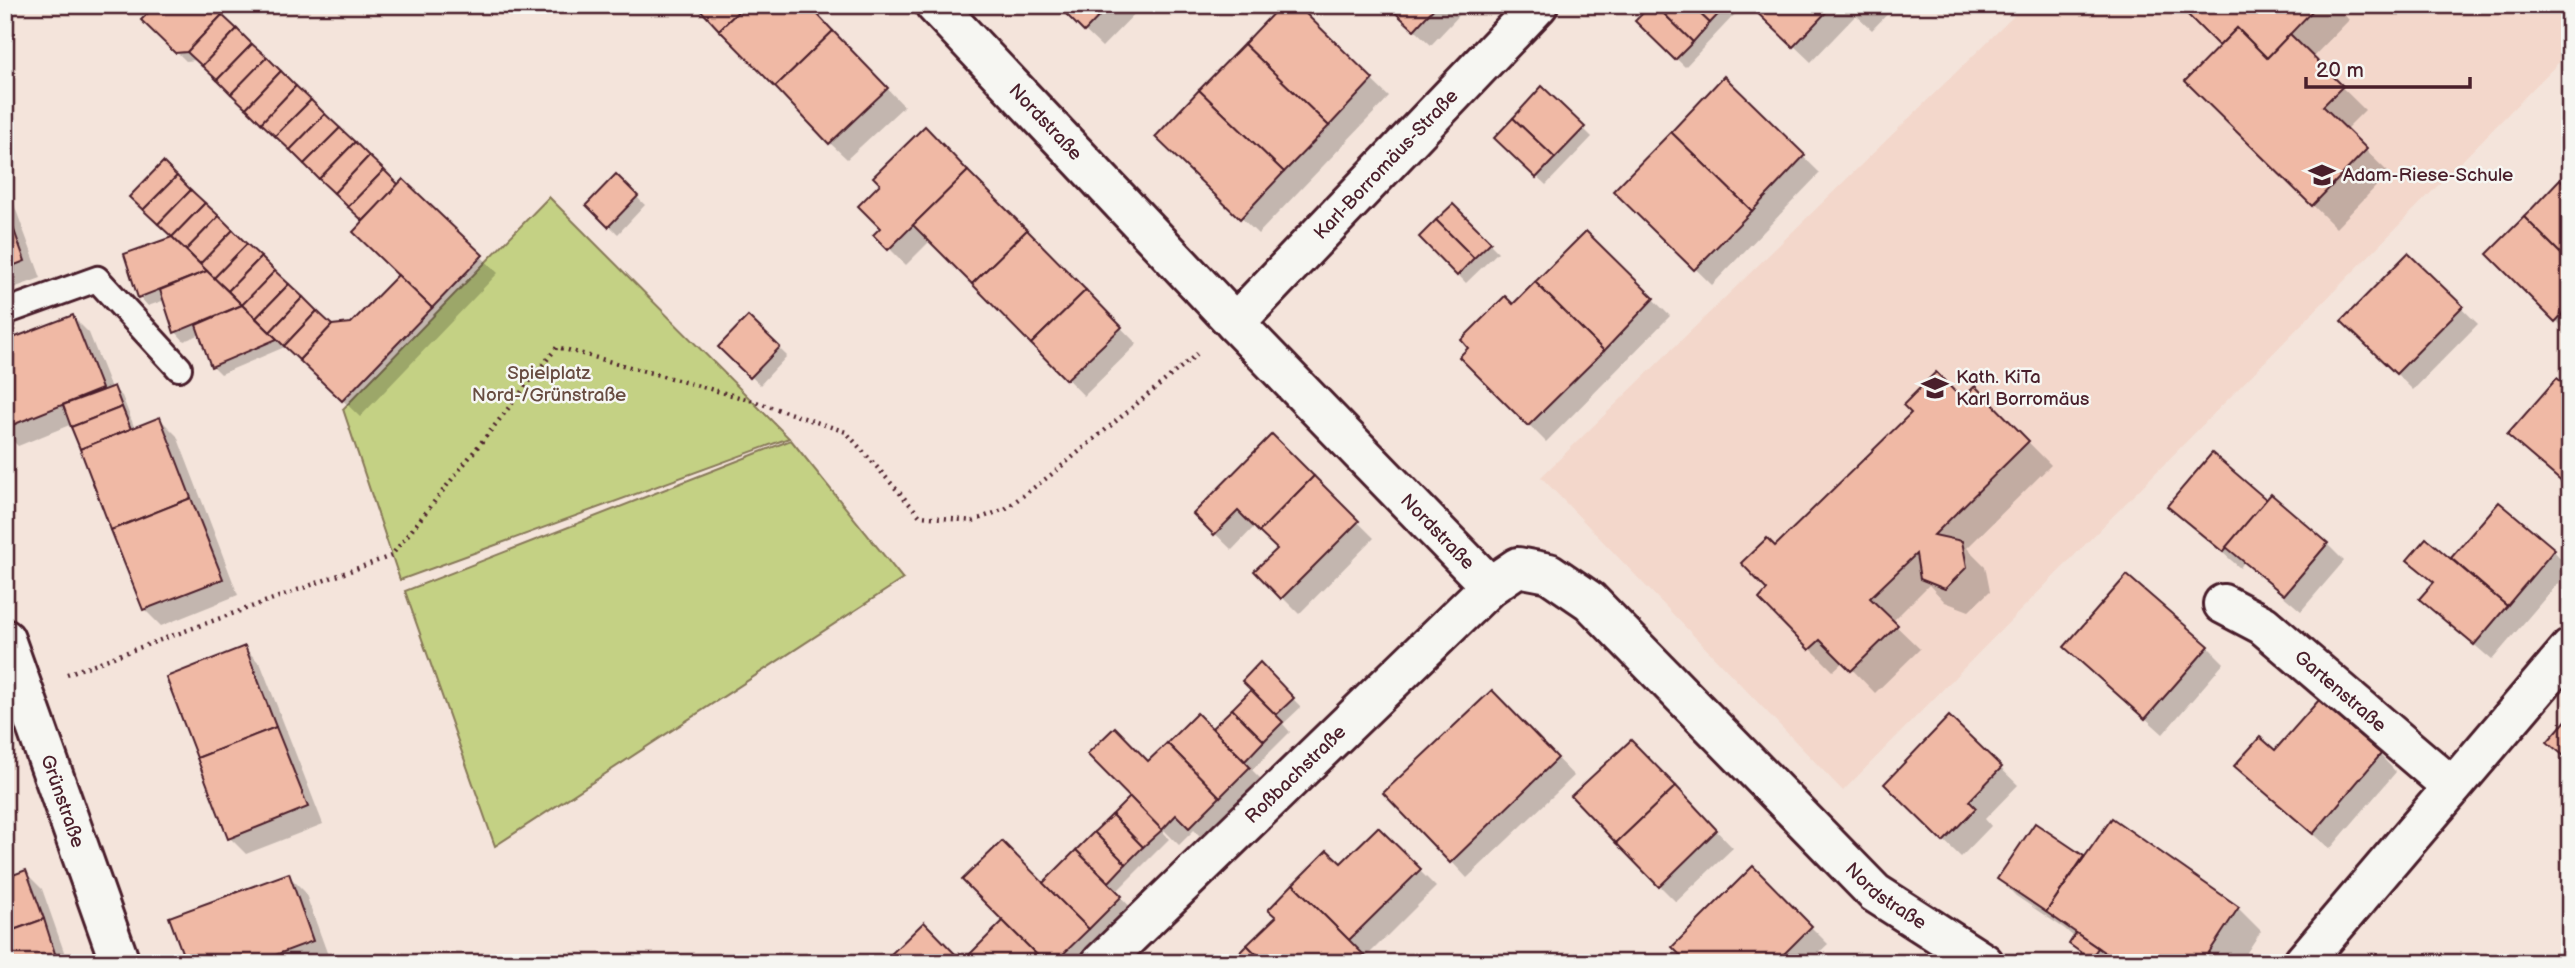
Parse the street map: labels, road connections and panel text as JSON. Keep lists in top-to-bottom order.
{
  "streets": {
    "street": [
      "Nordstraße",
      "Karl-Borromäus-Straße",
      "Gartenstraße",
      "Roßbachstraße",
      "Grünstraße"
    ]
  },
  "crossings": [
    ["Nordstraße", "Karl-Borromäus-Straße"],
    ["Nordstraße", "Roßbachstraße"]
  ],
  "parks": ["Spielplatz Nord-/Grünstraße"],
  "places": {
    "school or university": ["Adam-Riese-Schule", "Kath. KiTa Karl Borromäus"]
  },
  "scale_bar": "20 m"
}
